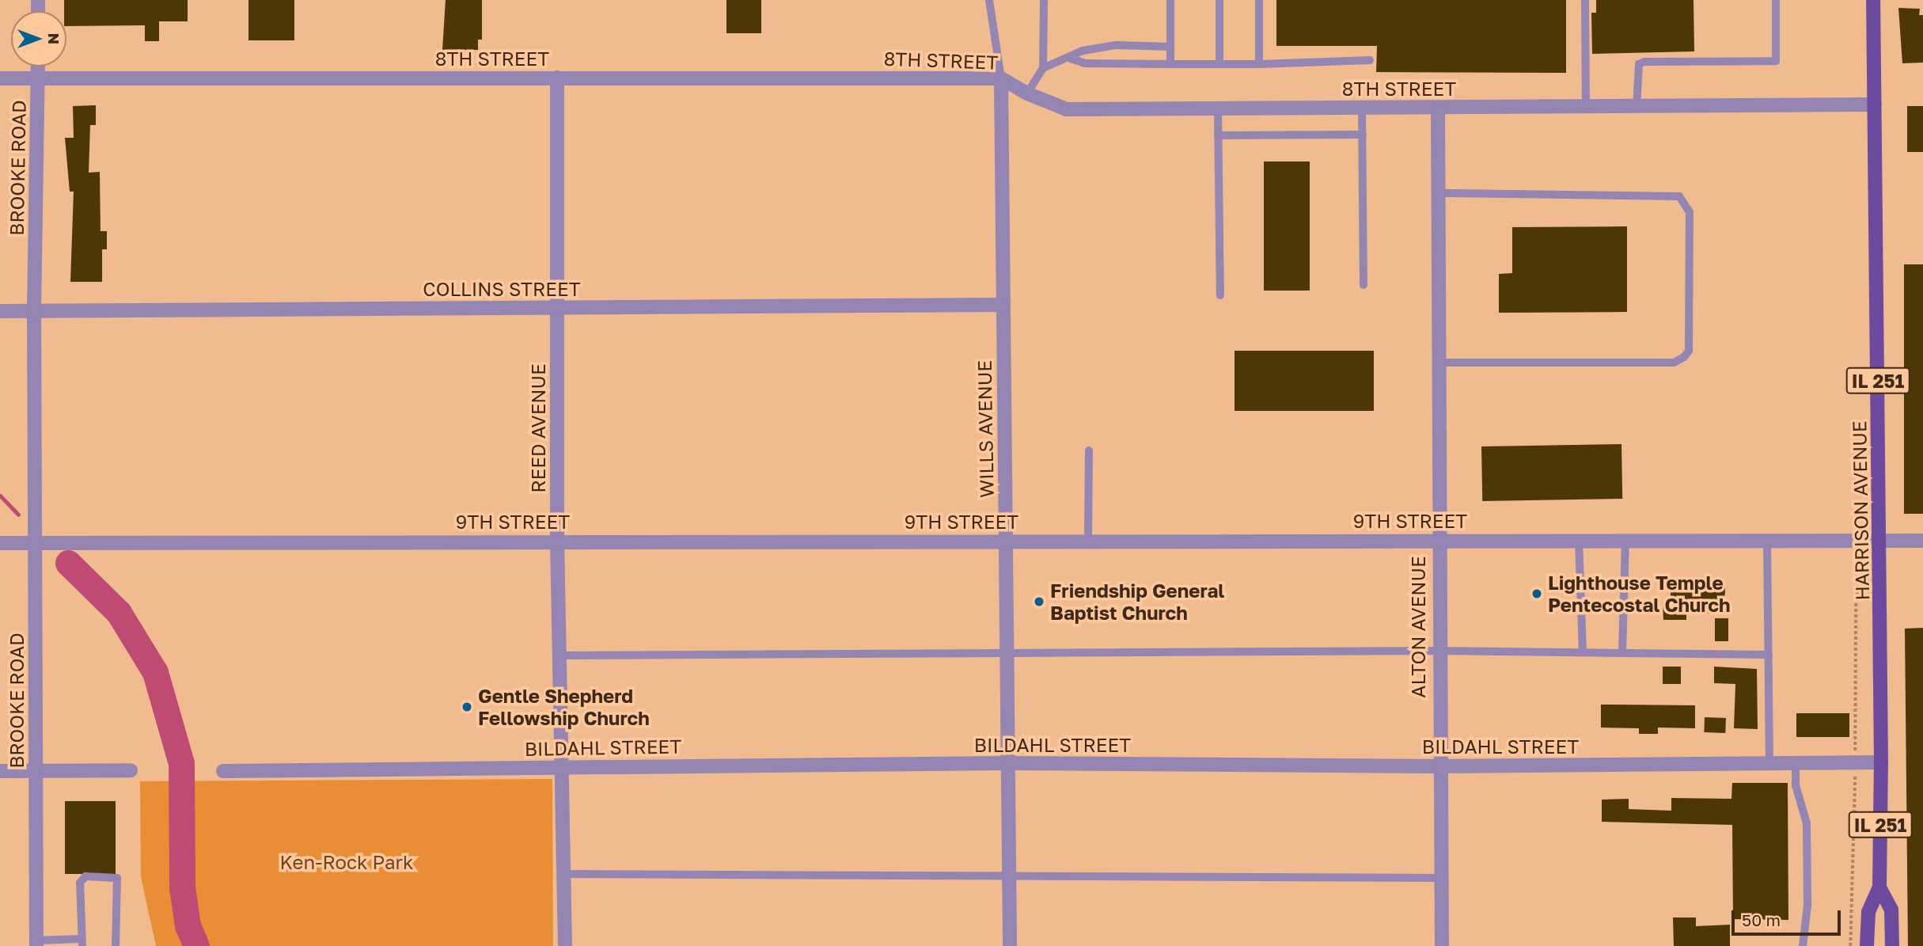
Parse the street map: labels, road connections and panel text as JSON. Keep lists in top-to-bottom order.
{
  "streets": {
    "main road": ["IL 251", "HARRISON AVENUE"],
    "street": [
      "8TH STREET",
      "BROOKE ROAD",
      "COLLINS STREET",
      "REED AVENUE",
      "WILLS AVENUE",
      "9TH STREET",
      "ALTON AVENUE",
      "BILDAHL STREET"
    ]
  },
  "crossings": [
    ["8TH STREET", "BROOKE ROAD"],
    ["8TH STREET", "REED AVENUE"],
    ["8TH STREET", "WILLS AVENUE"],
    ["8TH STREET", "HARRISON AVENUE"],
    ["8TH STREET", "ALTON AVENUE"],
    ["BROOKE ROAD", "COLLINS STREET"],
    ["BROOKE ROAD", "9TH STREET"],
    ["COLLINS STREET", "REED AVENUE"],
    ["COLLINS STREET", "WILLS AVENUE"],
    ["REED AVENUE", "9TH STREET"],
    ["REED AVENUE", "BILDAHL STREET"],
    ["WILLS AVENUE", "9TH STREET"],
    ["WILLS AVENUE", "BILDAHL STREET"],
    ["HARRISON AVENUE", "9TH STREET"],
    ["HARRISON AVENUE", "BILDAHL STREET"],
    ["9TH STREET", "ALTON AVENUE"],
    ["ALTON AVENUE", "BILDAHL STREET"]
  ],
  "parks": ["Ken-Rock Park"],
  "places": ["Lighthouse Temple Pentecostal Church", "Friendship General Baptist Church", "Gentle Shepherd Fellowship Church"],
  "scale_bar": "50 m",
  "north": "right"
}
